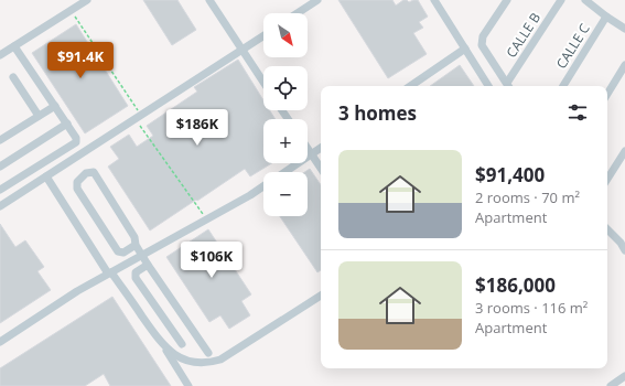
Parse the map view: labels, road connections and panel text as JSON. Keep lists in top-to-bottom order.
{
  "streets": {
    "street": ["CALLE B", "CALLE C"]
  },
  "north": "bottom right",
  "page": {
    "map_buttons": ["+", "−"],
    "price": ["$91.4K", "$186K", "$106K"],
    "heading": "3 homes",
    "list": [
      {
        "name": "$91,400",
        "note": "2 rooms · 70 m² · Apartment"
      },
      {
        "name": "$186,000",
        "note": "3 rooms · 116 m² · Apartment"
      }
    ]
  }
}
